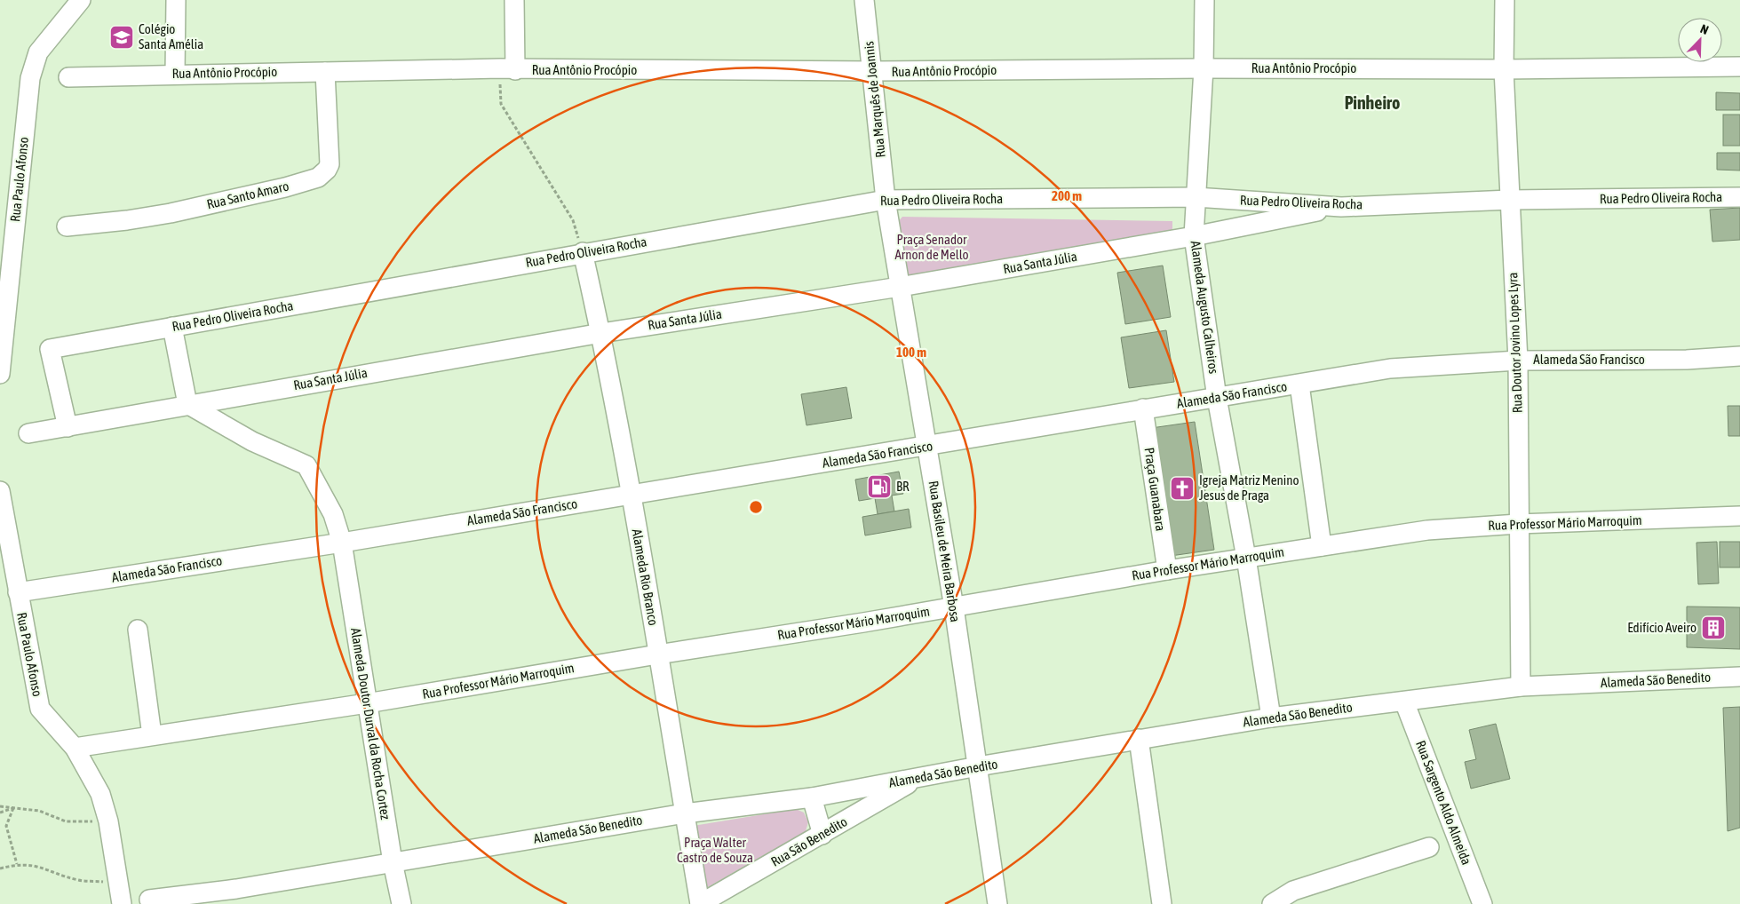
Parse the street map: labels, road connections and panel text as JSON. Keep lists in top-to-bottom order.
{
  "streets": {
    "street": [
      "Rua Antônio Procópio",
      "Rua Marquês de Joannis",
      "Rua Paulo Afonso",
      "Rua Santo Amaro",
      "Rua Pedro Oliveira Rocha",
      "Rua Santa Júlia",
      "Alameda Augusto Calheiros",
      "Rua Doutor Jovino Lopes Lyra",
      "Alameda São Francisco",
      "Praça Guanabara",
      "Rua Professor Mário Marroquim",
      "Rua Basileu de Meira Barbosa",
      "Alameda Rio Branco",
      "Alameda São Benedito",
      "Alameda Doutor Durval da Rocha Cortez",
      "Rua Sargento Aldo Almeida",
      "Rua São Benedito"
    ]
  },
  "crossings": [
    ["Rua Antônio Procópio", "Rua Marquês de Joannis"],
    ["Rua Antônio Procópio", "Rua Santo Amaro"],
    ["Rua Antônio Procópio", "Alameda Augusto Calheiros"],
    ["Rua Antônio Procópio", "Rua Doutor Jovino Lopes Lyra"],
    ["Rua Marquês de Joannis", "Rua Pedro Oliveira Rocha"],
    ["Rua Marquês de Joannis", "Rua Basileu de Meira Barbosa"],
    ["Rua Paulo Afonso", "Alameda São Francisco"],
    ["Rua Paulo Afonso", "Rua Professor Mário Marroquim"],
    ["Rua Pedro Oliveira Rocha", "Rua Santa Júlia"],
    ["Rua Pedro Oliveira Rocha", "Alameda Augusto Calheiros"],
    ["Rua Pedro Oliveira Rocha", "Rua Doutor Jovino Lopes Lyra"],
    ["Rua Pedro Oliveira Rocha", "Rua Basileu de Meira Barbosa"],
    ["Rua Pedro Oliveira Rocha", "Alameda Rio Branco"],
    ["Rua Santa Júlia", "Alameda Augusto Calheiros"],
    ["Rua Santa Júlia", "Rua Basileu de Meira Barbosa"],
    ["Rua Santa Júlia", "Alameda Rio Branco"],
    ["Rua Santa Júlia", "Alameda Doutor Durval da Rocha Cortez"],
    ["Alameda Augusto Calheiros", "Alameda São Francisco"],
    ["Alameda Augusto Calheiros", "Rua Professor Mário Marroquim"],
    ["Alameda Augusto Calheiros", "Alameda São Benedito"],
    ["Rua Doutor Jovino Lopes Lyra", "Alameda São Francisco"],
    ["Rua Doutor Jovino Lopes Lyra", "Rua Professor Mário Marroquim"],
    ["Rua Doutor Jovino Lopes Lyra", "Alameda São Benedito"],
    ["Alameda São Francisco", "Praça Guanabara"],
    ["Alameda São Francisco", "Rua Basileu de Meira Barbosa"],
    ["Alameda São Francisco", "Alameda Rio Branco"],
    ["Alameda São Francisco", "Alameda Doutor Durval da Rocha Cortez"],
    ["Praça Guanabara", "Rua Professor Mário Marroquim"],
    ["Rua Professor Mário Marroquim", "Rua Basileu de Meira Barbosa"],
    ["Rua Professor Mário Marroquim", "Alameda Rio Branco"],
    ["Rua Professor Mário Marroquim", "Alameda Doutor Durval da Rocha Cortez"],
    ["Rua Basileu de Meira Barbosa", "Alameda São Benedito"],
    ["Alameda Rio Branco", "Alameda São Benedito"],
    ["Alameda Rio Branco", "Rua São Benedito"],
    ["Alameda São Benedito", "Alameda Doutor Durval da Rocha Cortez"],
    ["Alameda São Benedito", "Rua Sargento Aldo Almeida"],
    ["Alameda São Benedito", "Rua São Benedito"]
  ],
  "districts": ["Pinheiro"],
  "parks": ["Praça Senador Arnon de Mello", "Praça Walter Castro de Souza"],
  "places": {
    "school or university": ["Colégio Santa Amélia"],
    "fuel station": ["BR"],
    "church": ["Igreja Matriz Menino Jesus de Praga"],
    "building": ["Edifício Aveiro"]
  },
  "north": "top right",
  "rings": ["200 m", "100 m"]
}
